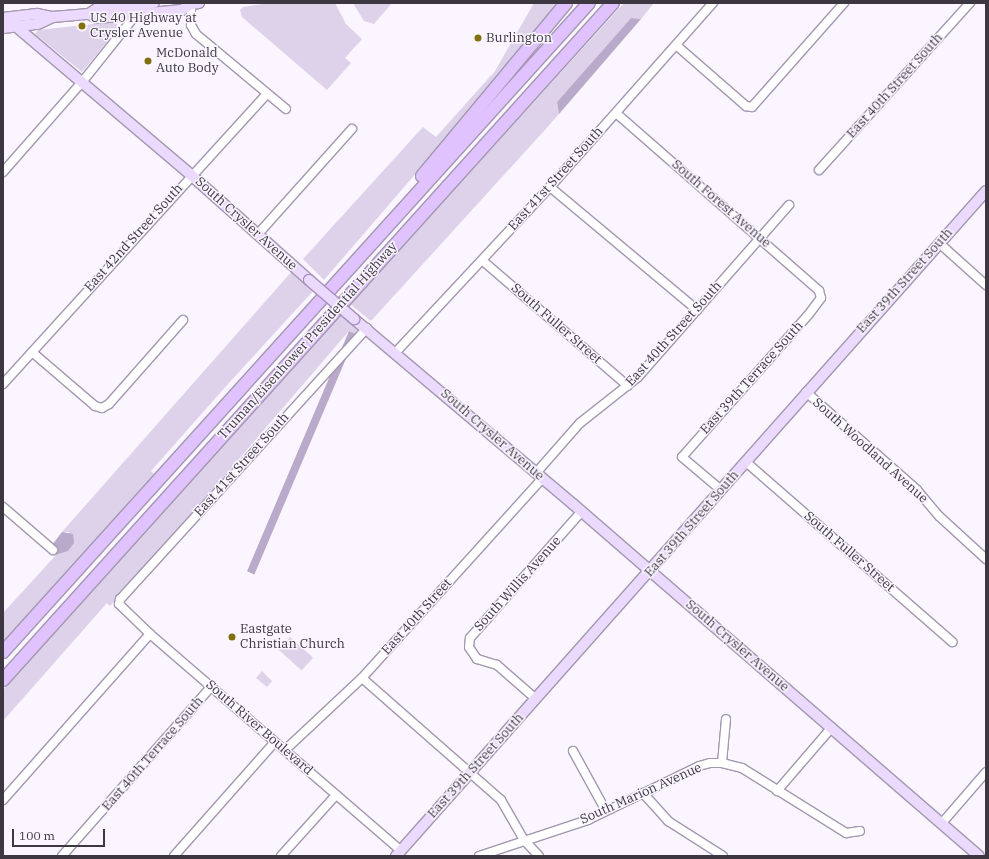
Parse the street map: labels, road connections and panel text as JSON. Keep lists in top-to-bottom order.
{
  "streets": {
    "highway": ["Truman/Eisenhower Presidential Highway"],
    "main road": ["South Crysler Avenue", "East 39th Street South"],
    "street": [
      "East 40th Street South",
      "East 41st Street South",
      "South Forest Avenue",
      "East 42nd Street South",
      "South Fuller Street",
      "East 39th Terrace South",
      "South Woodland Avenue",
      "South Willis Avenue",
      "East 40th Street",
      "South River Boulevard",
      "East 40th Terrace South",
      "South Marion Avenue"
    ]
  },
  "crossings": [
    ["East 40th Street South", "South Forest Avenue"],
    ["East 40th Street South", "South Crysler Avenue"],
    ["East 40th Street South", "South Fuller Street"],
    ["East 40th Street South", "East 40th Street"],
    ["East 41st Street South", "South Forest Avenue"],
    ["East 41st Street South", "South Crysler Avenue"],
    ["East 41st Street South", "South Fuller Street"],
    ["East 41st Street South", "South River Boulevard"],
    ["South Forest Avenue", "East 39th Terrace South"],
    ["South Crysler Avenue", "East 42nd Street South"],
    ["South Crysler Avenue", "East 39th Street South"],
    ["South Crysler Avenue", "South Willis Avenue"],
    ["South Crysler Avenue", "East 40th Street"],
    ["East 39th Street South", "South Fuller Street"],
    ["East 39th Street South", "East 39th Terrace South"],
    ["East 39th Street South", "South Woodland Avenue"],
    ["East 39th Street South", "South Willis Avenue"],
    ["East 39th Street South", "South River Boulevard"],
    ["East 40th Street", "South River Boulevard"],
    ["South River Boulevard", "East 40th Terrace South"]
  ],
  "places": [
    "US 40 Highway at Crysler Avenue",
    "Burlington",
    "McDonald Auto Body",
    "Eastgate Christian Church"
  ],
  "scale_bar": "100 m"
}
